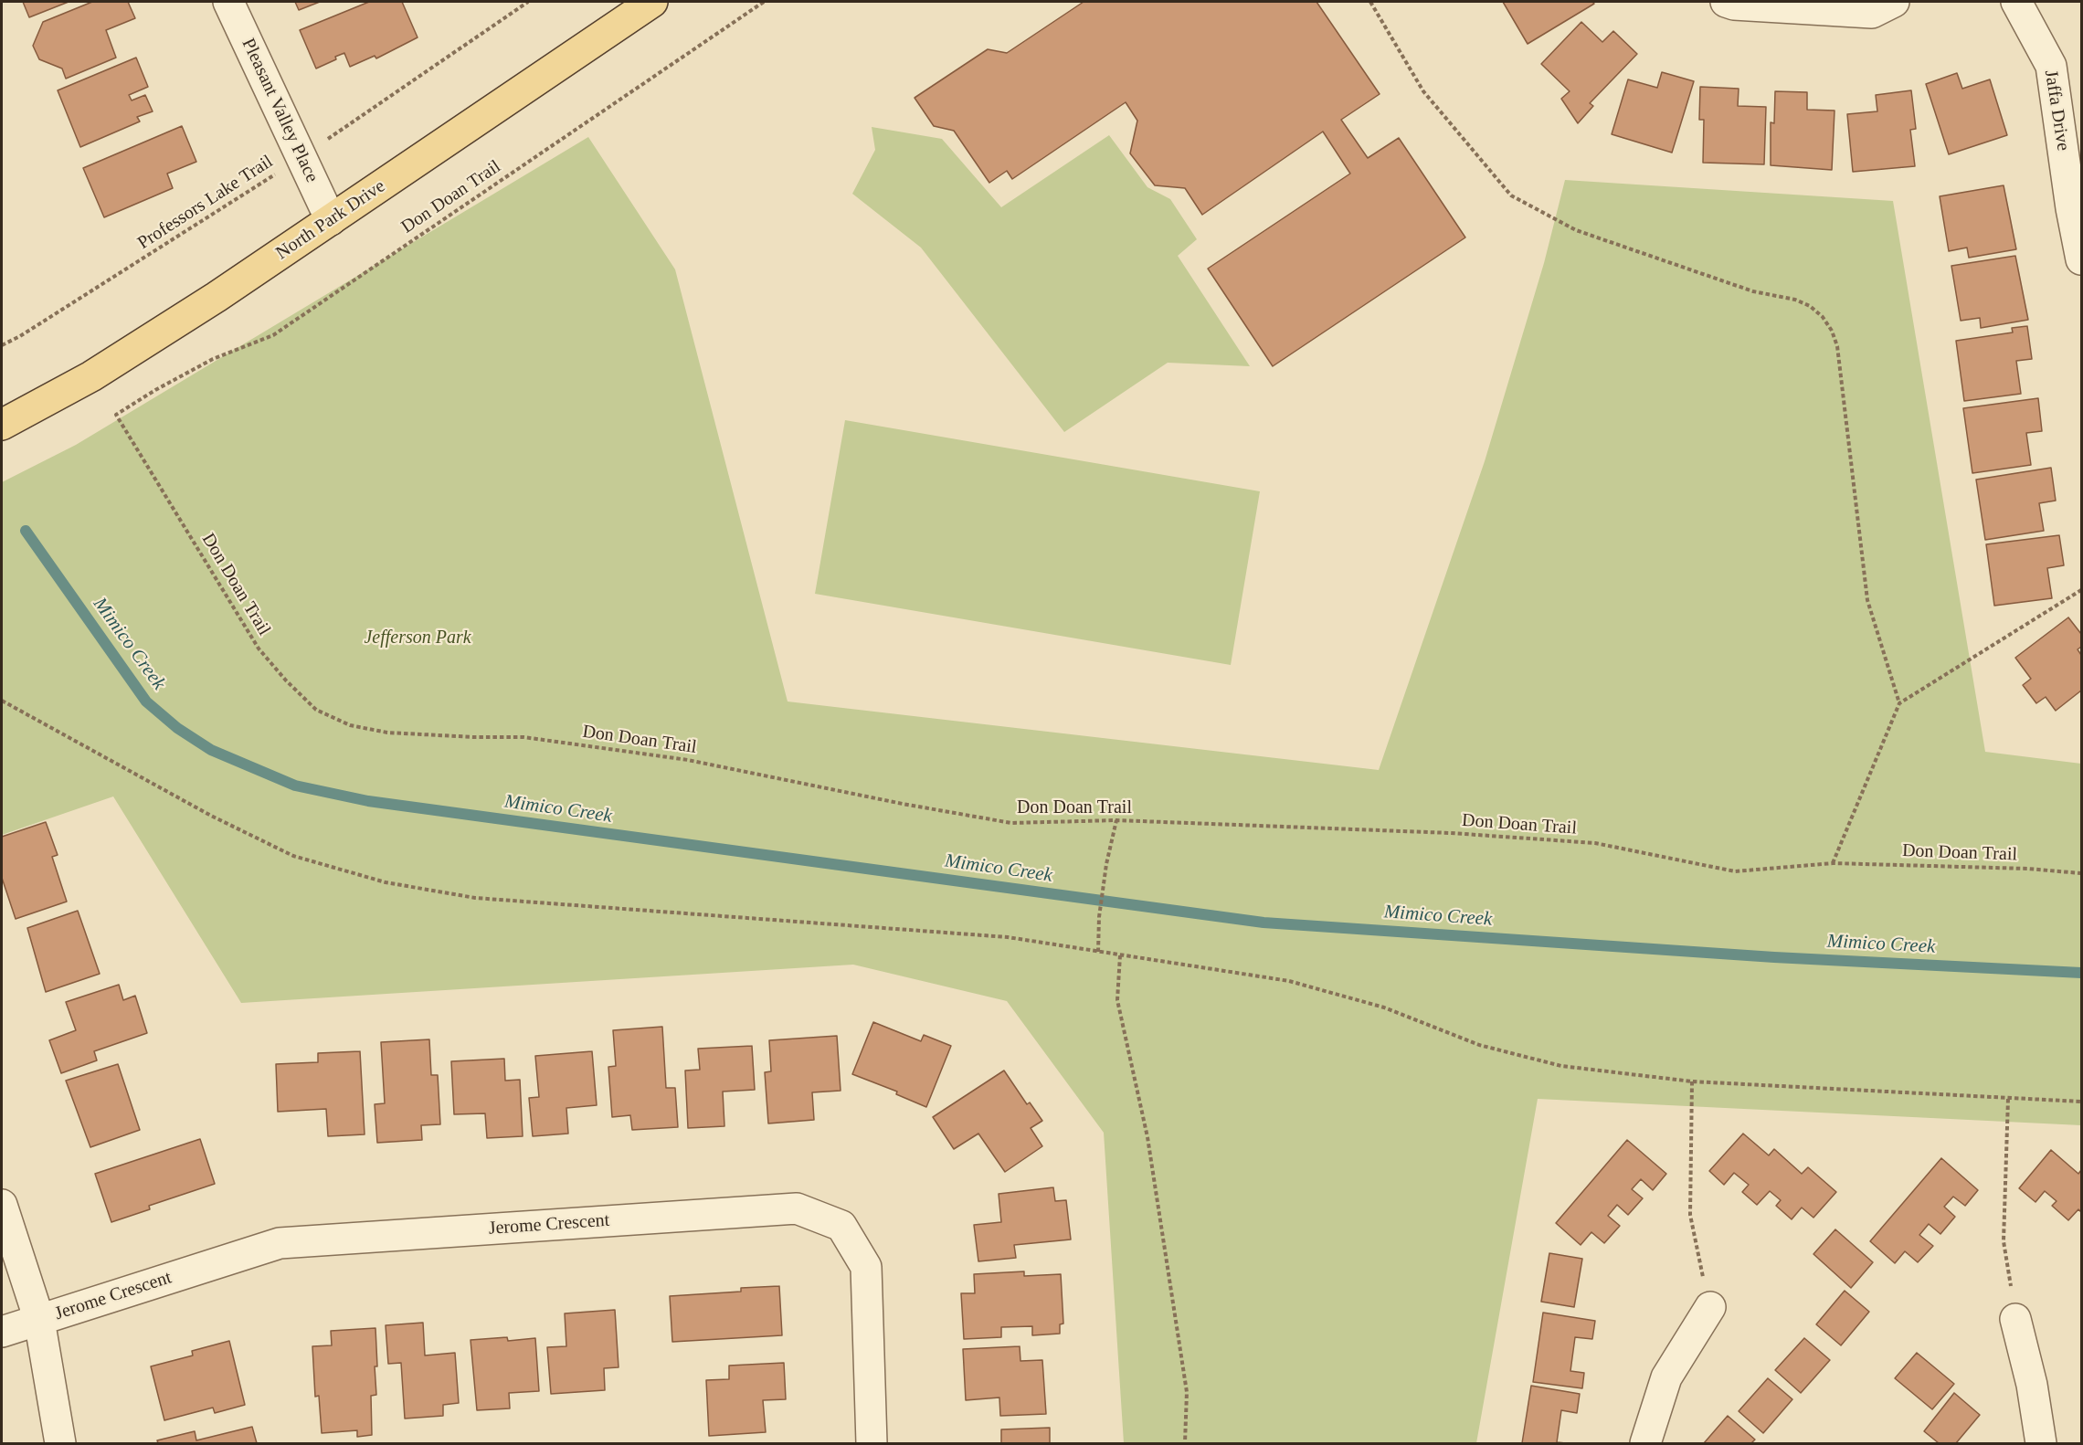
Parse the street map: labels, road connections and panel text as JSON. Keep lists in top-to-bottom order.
{
  "streets": {
    "main road": ["North Park Drive"],
    "street": ["Pleasant Valley Place", "Jaffa Drive", "Jerome Crescent"],
    "path": ["Don Doan Trail", "Professors Lake Trail"]
  },
  "crossings": [
    ["Pleasant Valley Place", "Professors Lake Trail"],
    ["Pleasant Valley Place", "North Park Drive"]
  ],
  "water": ["Mimico Creek"],
  "parks": ["Jefferson Park"]
}
